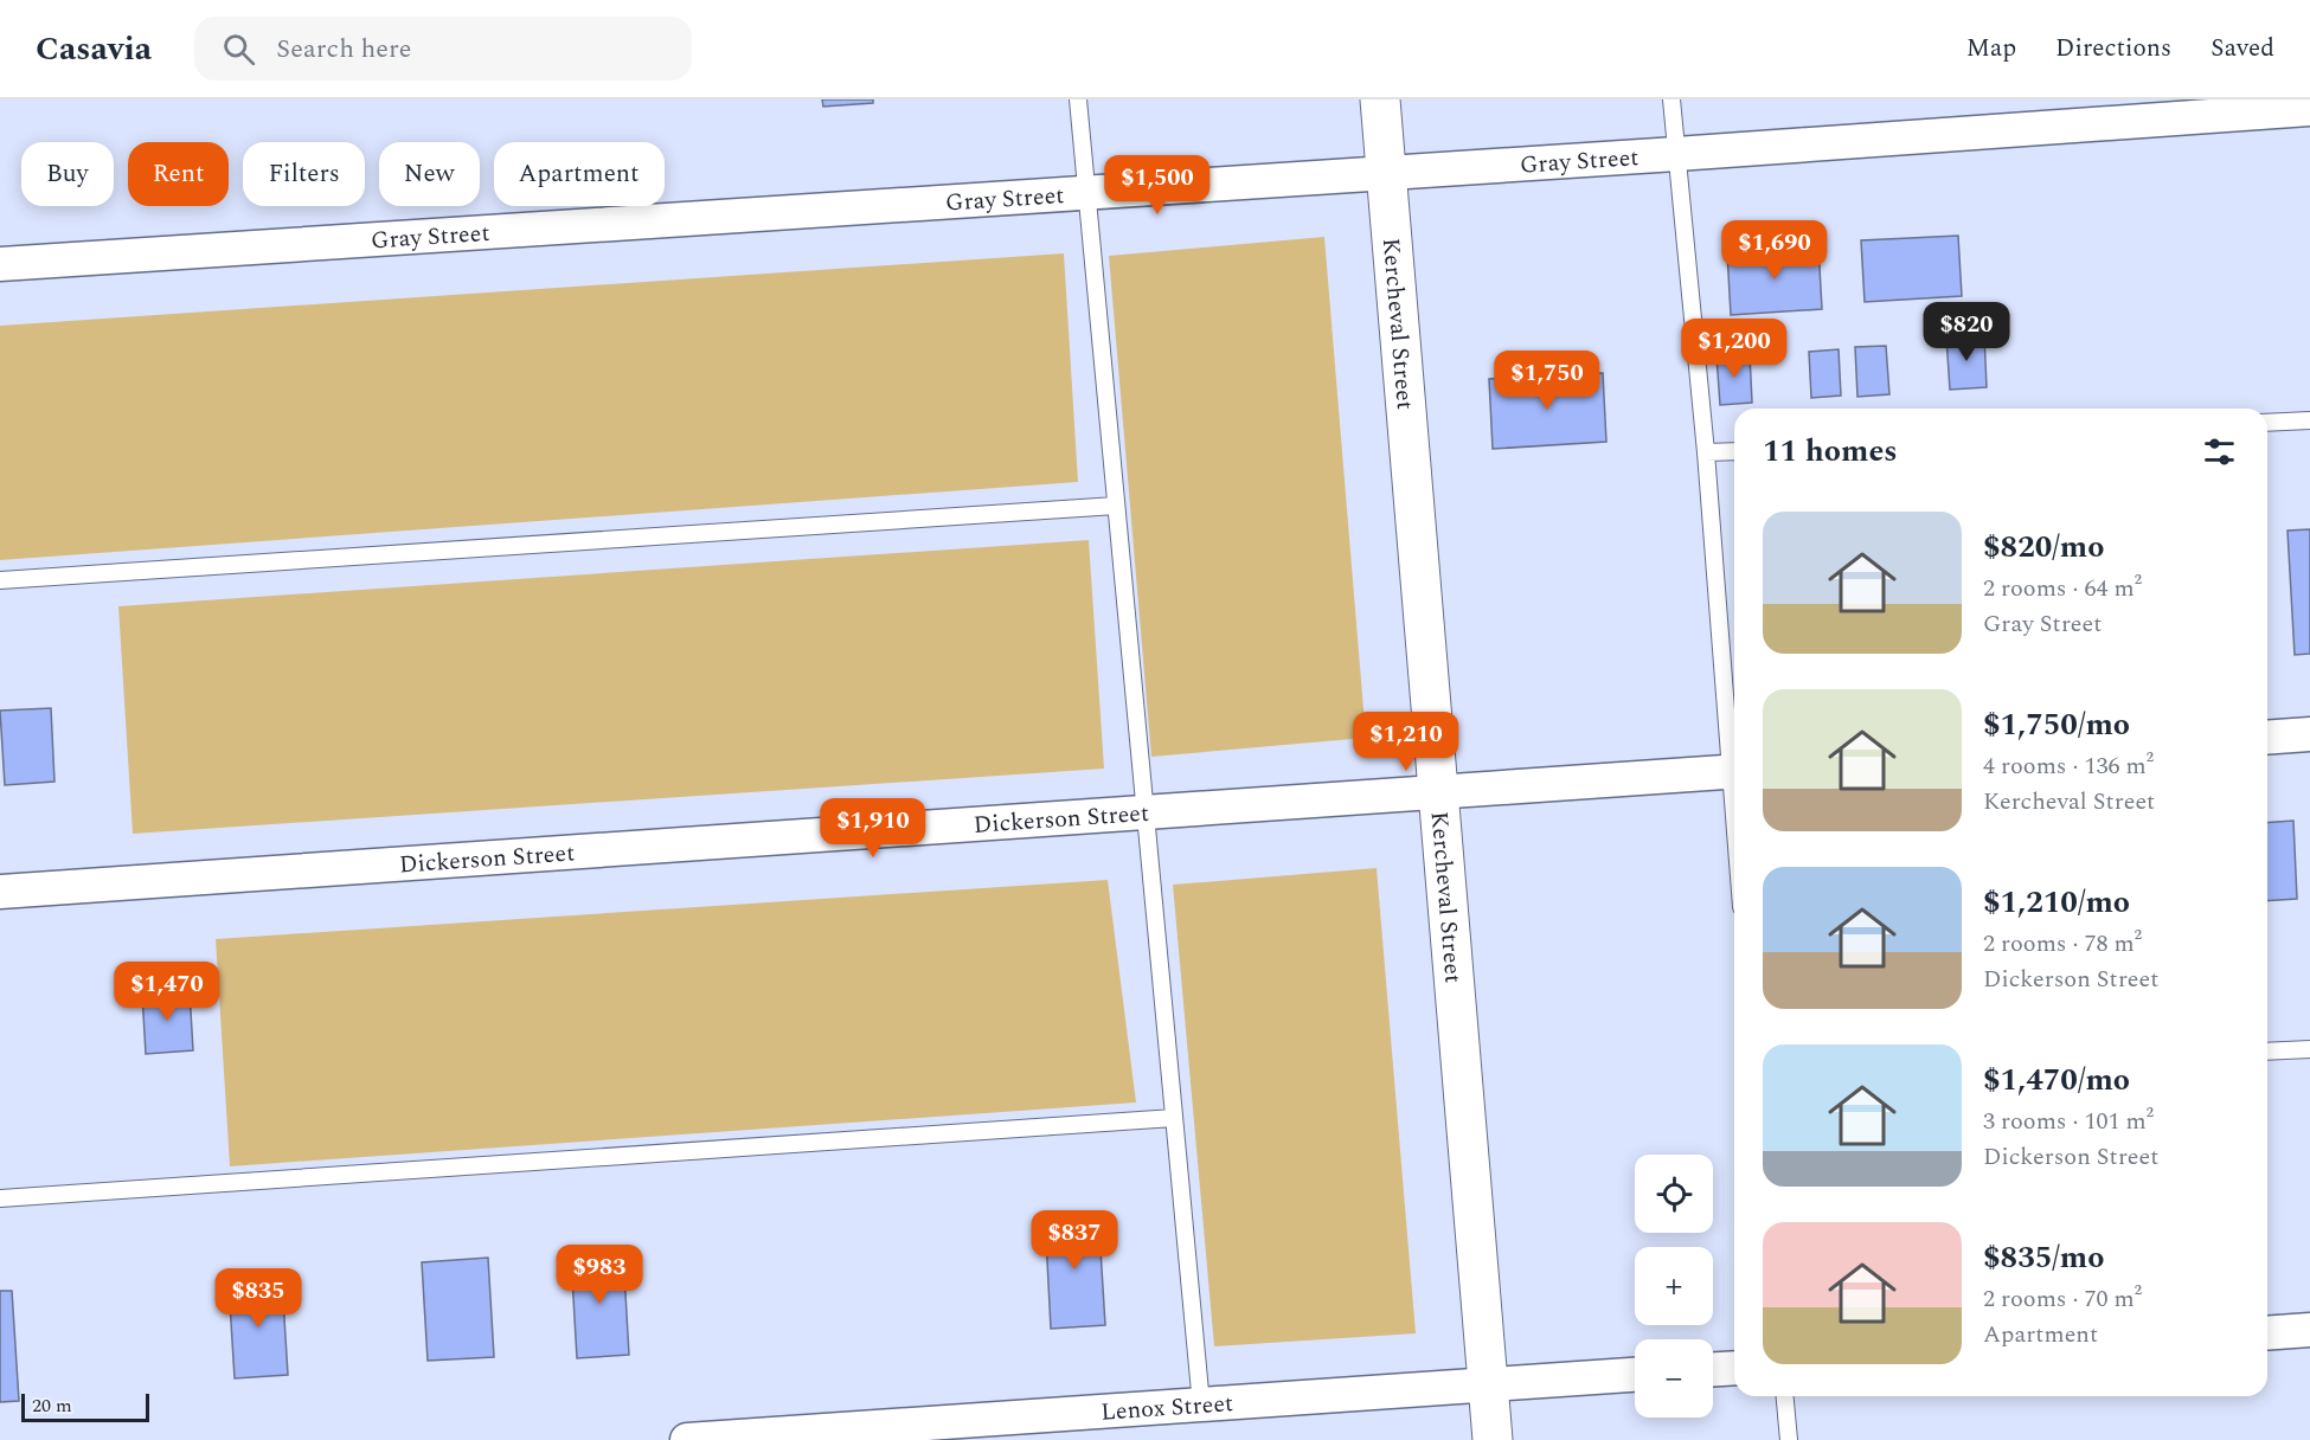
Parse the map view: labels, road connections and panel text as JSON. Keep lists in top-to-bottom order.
{
  "streets": {
    "street": [
      "Gray Street",
      "Kercheval Street",
      "Dickerson Street",
      "Lenox Street"
    ]
  },
  "crossings": [
    ["Gray Street", "Kercheval Street"],
    ["Kercheval Street", "Dickerson Street"],
    ["Kercheval Street", "Lenox Street"]
  ],
  "scale_bar": "20 m",
  "page": {
    "header": "Casavia",
    "search": "Search here",
    "nav": ["Map", "Directions", "Saved"],
    "chip": [
      "Buy",
      "Rent",
      "Filters",
      "New",
      "Apartment"
    ],
    "price": [
      "$1,500",
      "$1,690",
      "$820",
      "$1,200",
      "$1,750",
      "$1,210",
      "$1,910",
      "$1,470",
      "$837",
      "$983",
      "$835"
    ],
    "heading": "11 homes",
    "list": [
      {
        "name": "$820/mo",
        "note": "2 rooms · 64 m² · Gray Street"
      },
      {
        "name": "$1,750/mo",
        "note": "4 rooms · 136 m² · Kercheval Street"
      },
      {
        "name": "$1,210/mo",
        "note": "2 rooms · 78 m² · Dickerson Street"
      },
      {
        "name": "$1,470/mo",
        "note": "3 rooms · 101 m² · Dickerson Street"
      },
      {
        "name": "$835/mo",
        "note": "2 rooms · 70 m² · Apartment"
      }
    ],
    "map_buttons": ["+", "−"],
    "scale": "20 m"
  }
}
